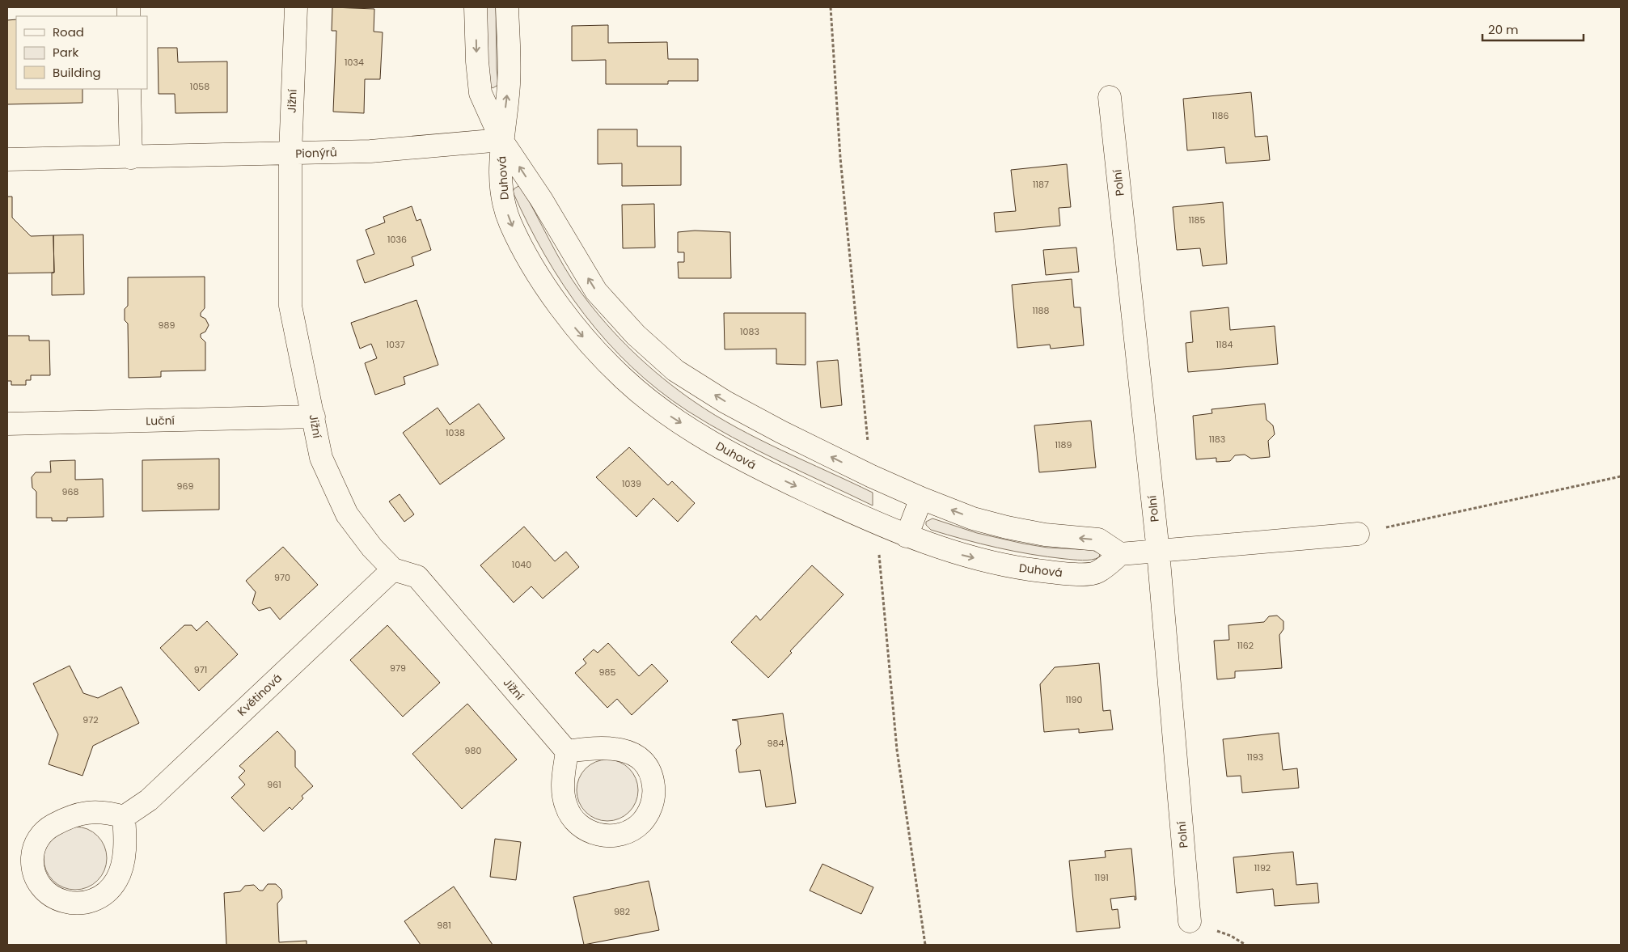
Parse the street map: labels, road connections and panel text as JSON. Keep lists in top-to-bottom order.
{
  "streets": {
    "street": [
      "Jižní",
      "Pionýrů",
      "Duhová",
      "Polní",
      "Luční",
      "Květinová"
    ]
  },
  "crossings": [
    ["Jižní", "Pionýrů"],
    ["Jižní", "Luční"],
    ["Jižní", "Květinová"],
    ["Pionýrů", "Duhová"]
  ],
  "house_numbers": [
    "1034",
    "1058",
    "1186",
    "1187",
    "1185",
    "1036",
    "1188",
    "989",
    "1083",
    "1037",
    "1184",
    "1038",
    "1183",
    "1189",
    "1039",
    "969",
    "968",
    "1040",
    "970",
    "1162",
    "979",
    "971",
    "985",
    "1190",
    "972",
    "984",
    "980",
    "1193",
    "961",
    "1192",
    "1191",
    "982",
    "981"
  ],
  "legend": ["Road", "Park", "Building"],
  "scale_bar": "20 m"
}
